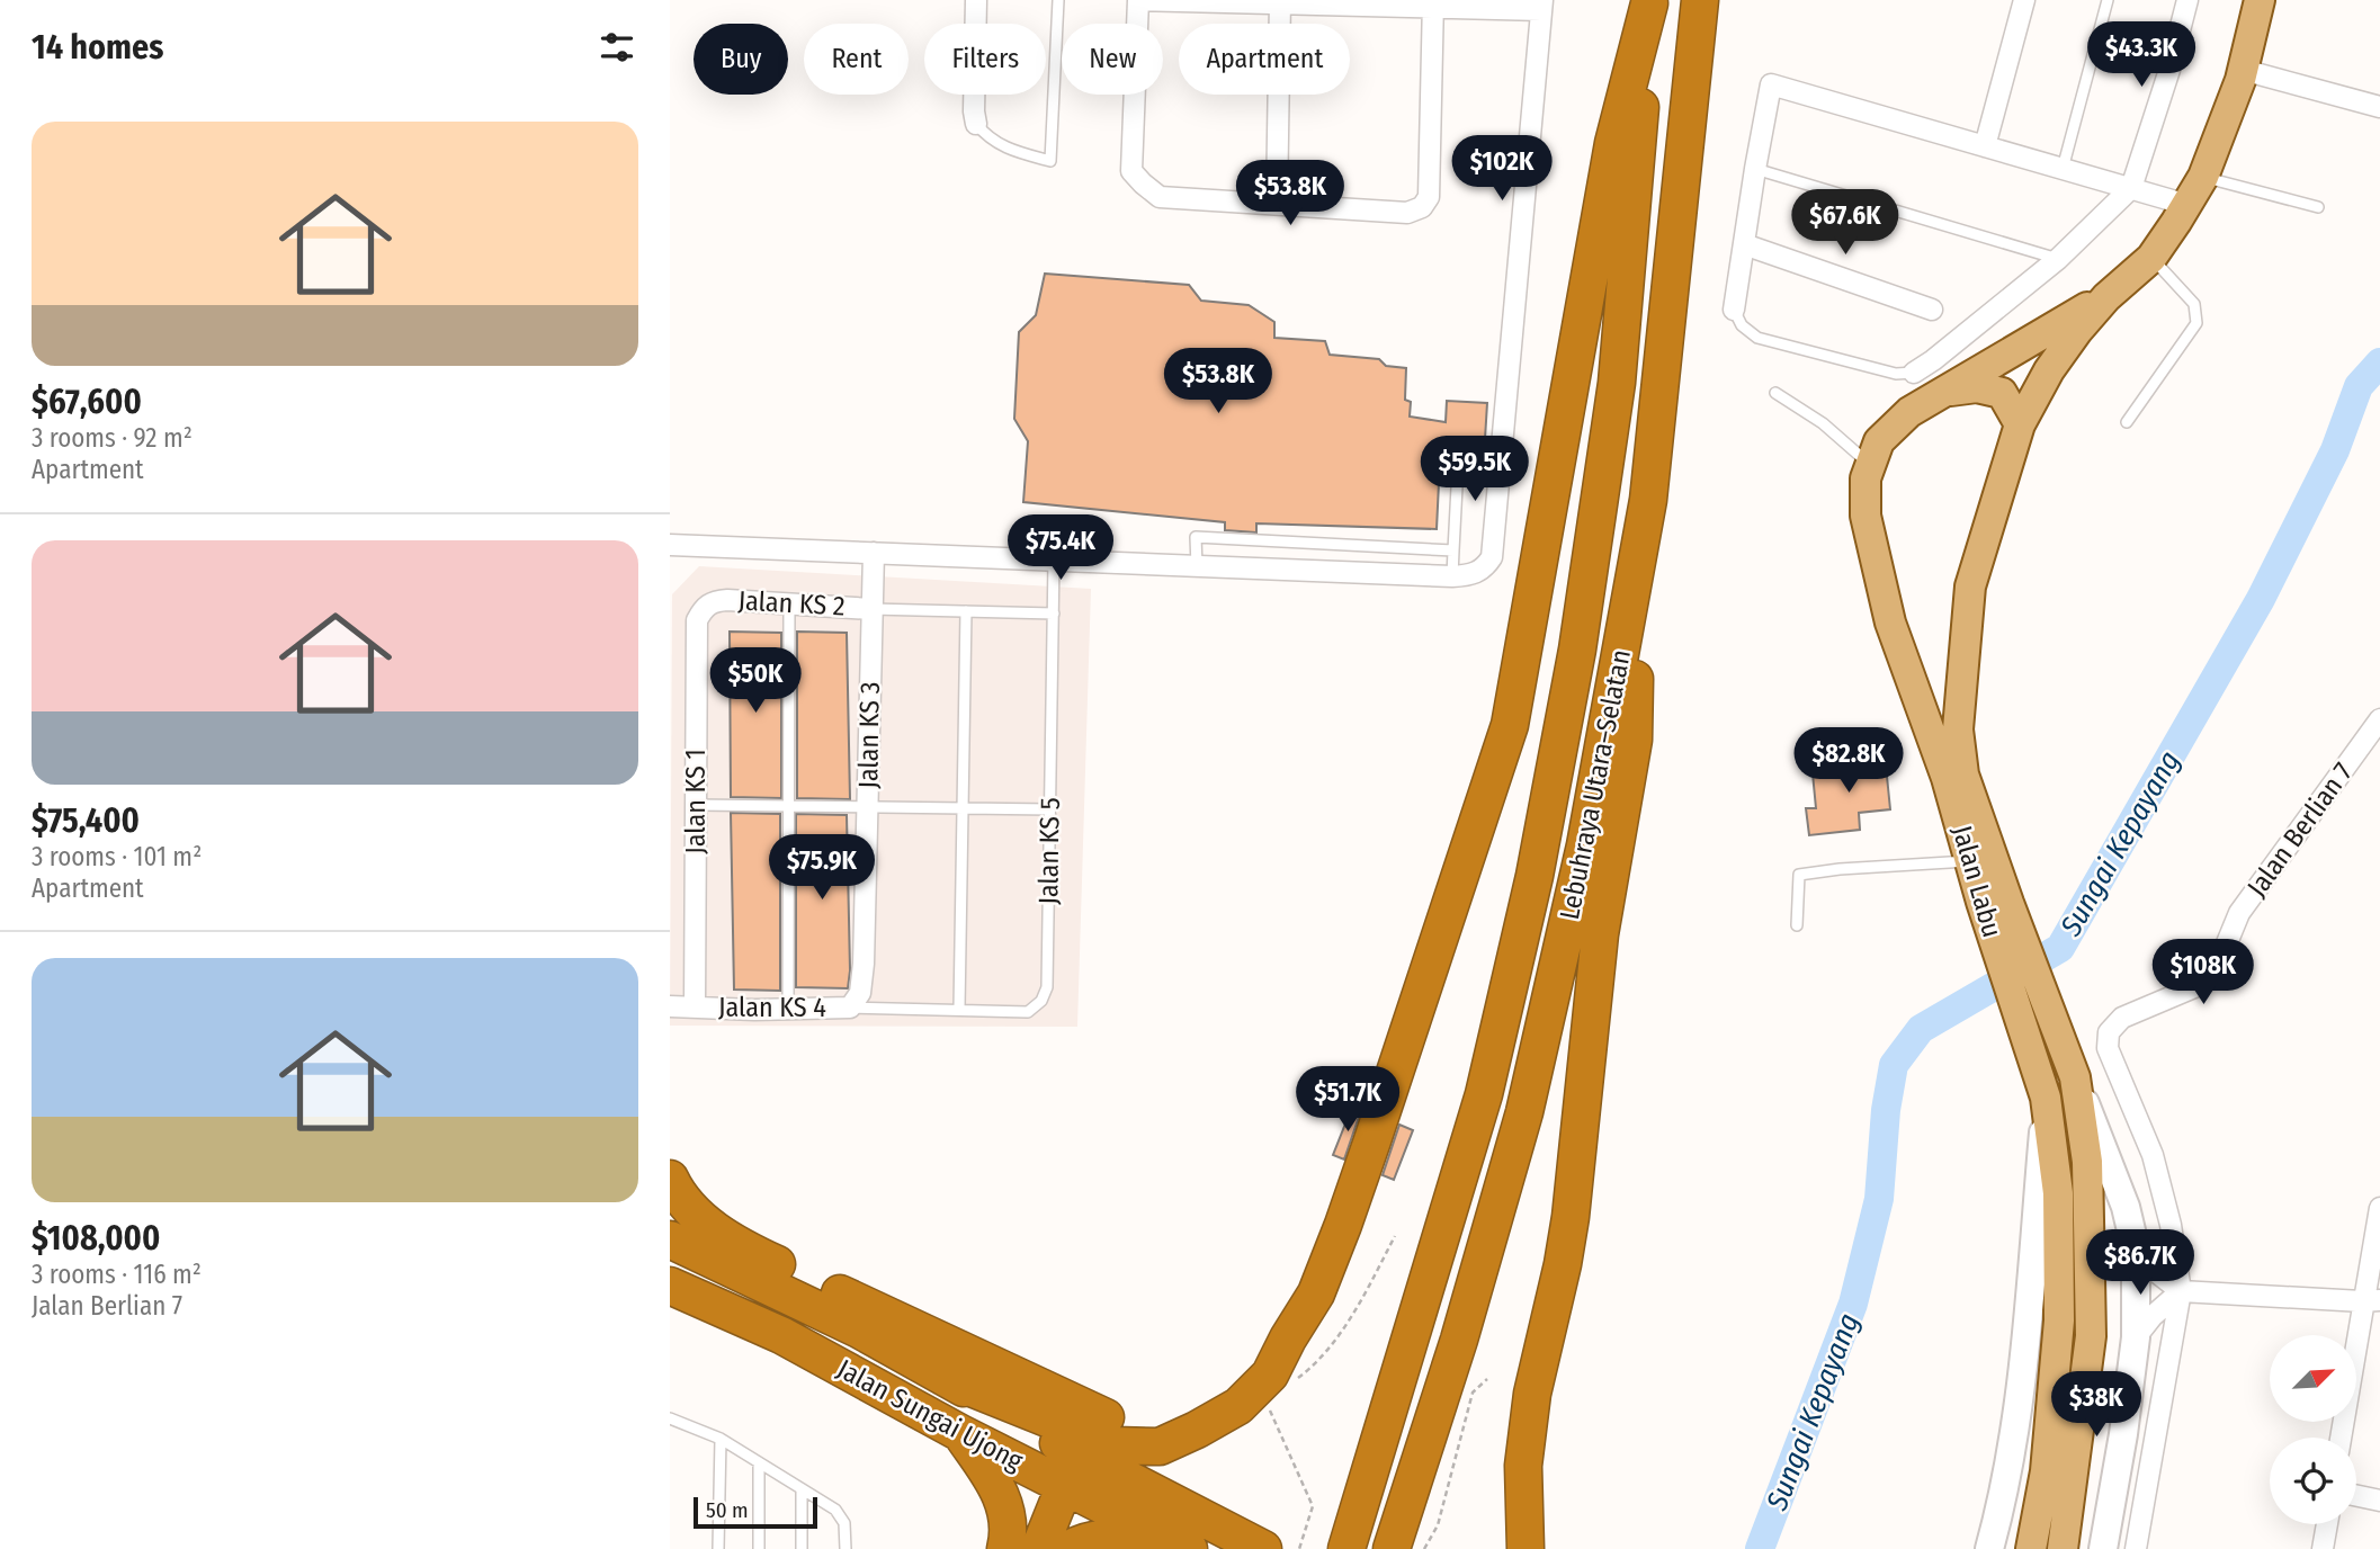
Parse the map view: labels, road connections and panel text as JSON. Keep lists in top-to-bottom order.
{
  "streets": {
    "highway": ["Lebuhraya Utara–Selatan", "Jalan Sungai Ujong"],
    "main road": ["Jalan Labu"],
    "street": [
      "Jalan KS 2",
      "Jalan KS 3",
      "Jalan KS 1",
      "Jalan Berlian 7",
      "Jalan KS 4"
    ],
    "lane": ["Jalan KS 5"]
  },
  "crossings": [
    ["Jalan KS 2", "Jalan KS 3"],
    ["Jalan KS 2", "Jalan KS 1"],
    ["Jalan KS 3", "Jalan KS 5"],
    ["Jalan KS 3", "Jalan KS 4"],
    ["Jalan KS 1", "Jalan KS 4"],
    ["Jalan KS 5", "Jalan KS 4"]
  ],
  "water": ["Sungai Kepayang"],
  "scale_bar": "50 m",
  "north": "top right",
  "page": {
    "heading": "14 homes",
    "price": [
      "$43.3K",
      "$102K",
      "$53.8K",
      "$67.6K",
      "$53.8K",
      "$59.5K",
      "$75.4K",
      "$50K",
      "$82.8K",
      "$75.9K",
      "$108K",
      "$51.7K",
      "$86.7K",
      "$38K"
    ],
    "chip": [
      "Buy",
      "Rent",
      "Filters",
      "New",
      "Apartment"
    ],
    "list": [
      {
        "name": "$67,600",
        "note": "3 rooms · 92 m² · Apartment"
      },
      {
        "name": "$75,400",
        "note": "3 rooms · 101 m² · Apartment"
      },
      {
        "name": "$108,000",
        "note": "3 rooms · 116 m² · Jalan Berlian 7"
      }
    ],
    "scale": "50 m"
  }
}
